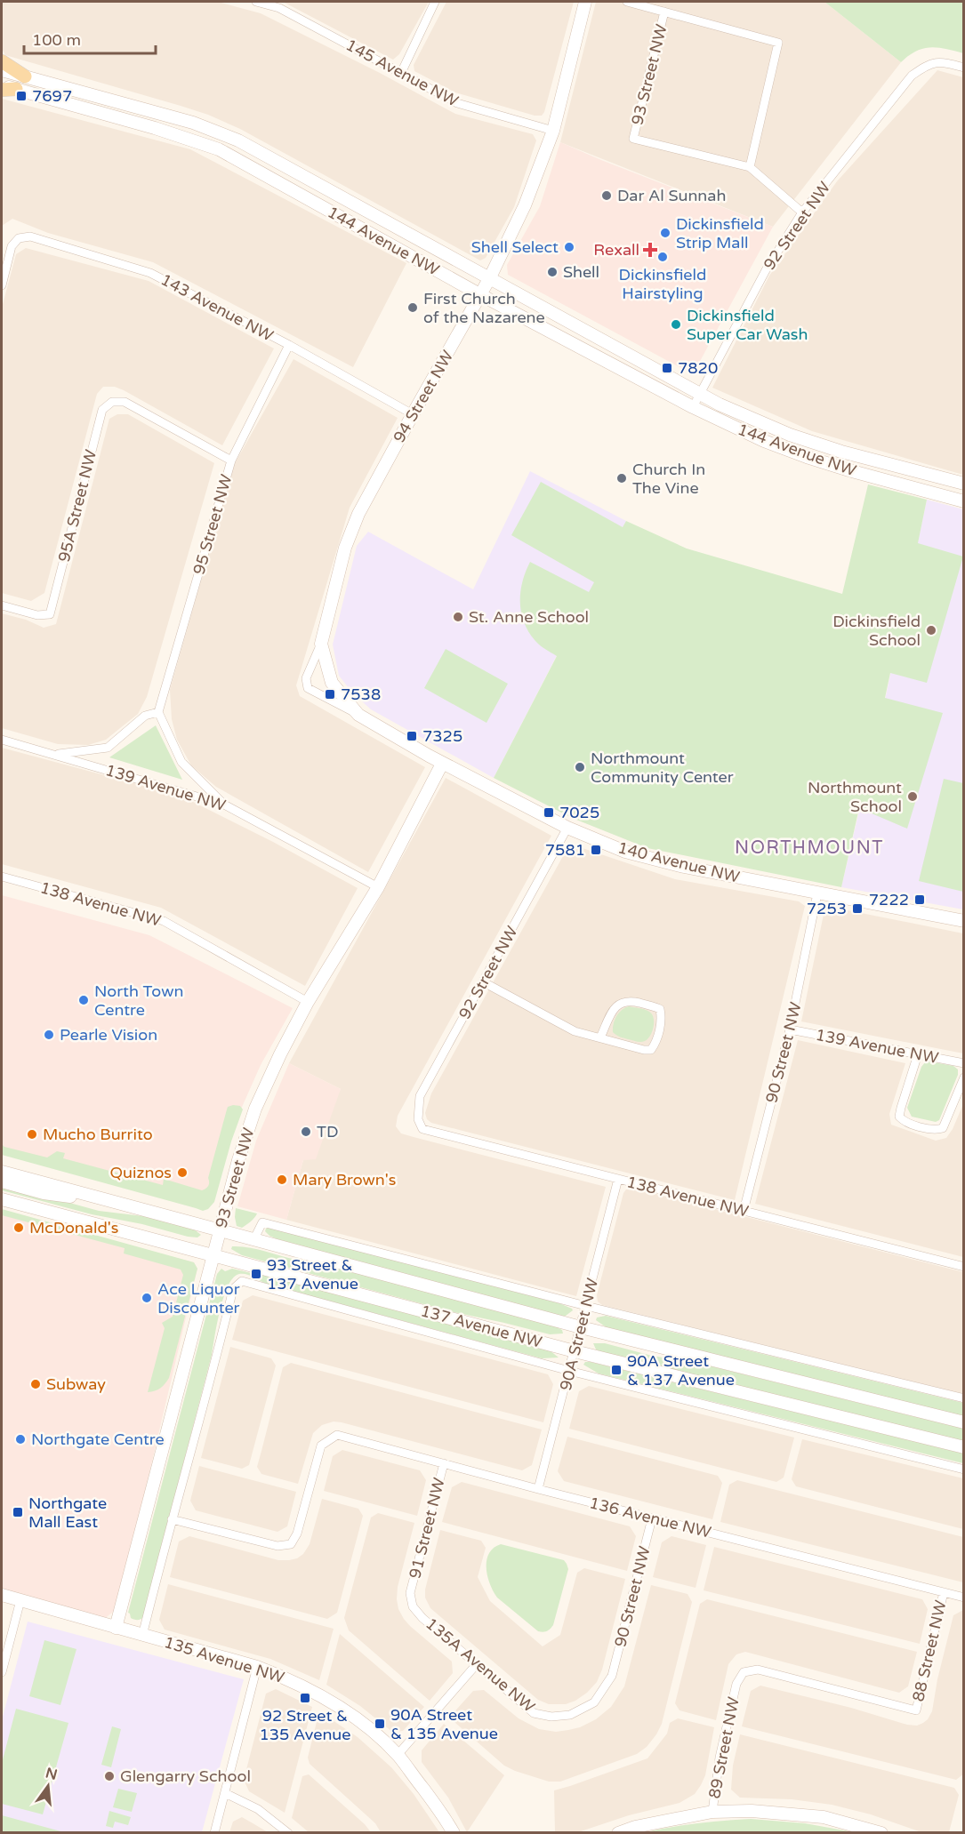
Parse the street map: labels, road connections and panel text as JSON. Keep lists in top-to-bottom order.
{
  "streets": {
    "street": [
      "145 Avenue NW",
      "93 Street NW",
      "92 Street NW",
      "144 Avenue NW",
      "143 Avenue NW",
      "94 Street NW",
      "95A Street NW",
      "95 Street NW",
      "139 Avenue NW",
      "140 Avenue NW",
      "138 Avenue NW",
      "90 Street NW",
      "137 Avenue NW",
      "90A Street NW",
      "136 Avenue NW",
      "91 Street NW",
      "88 Street NW",
      "135 Avenue NW",
      "135A Avenue NW",
      "89 Street NW"
    ]
  },
  "crossings": [
    ["145 Avenue NW", "94 Street NW"],
    ["93 Street NW", "139 Avenue NW"],
    ["93 Street NW", "140 Avenue NW"],
    ["93 Street NW", "138 Avenue NW"],
    ["93 Street NW", "137 Avenue NW"],
    ["93 Street NW", "135 Avenue NW"],
    ["92 Street NW", "144 Avenue NW"],
    ["92 Street NW", "140 Avenue NW"],
    ["92 Street NW", "138 Avenue NW"],
    ["144 Avenue NW", "94 Street NW"],
    ["143 Avenue NW", "94 Street NW"],
    ["143 Avenue NW", "95 Street NW"],
    ["94 Street NW", "140 Avenue NW"],
    ["95A Street NW", "95 Street NW"],
    ["139 Avenue NW", "90 Street NW"],
    ["140 Avenue NW", "90 Street NW"],
    ["138 Avenue NW", "90 Street NW"],
    ["138 Avenue NW", "90A Street NW"],
    ["90 Street NW", "136 Avenue NW"],
    ["90 Street NW", "135A Avenue NW"],
    ["137 Avenue NW", "90A Street NW"],
    ["137 Avenue NW", "136 Avenue NW"],
    ["90A Street NW", "136 Avenue NW"],
    ["136 Avenue NW", "91 Street NW"],
    ["136 Avenue NW", "88 Street NW"],
    ["91 Street NW", "135A Avenue NW"],
    ["88 Street NW", "89 Street NW"]
  ],
  "districts": ["NORTHMOUNT"],
  "places": {
    "transit": [
      "7697",
      "7820",
      "7538",
      "7325",
      "7025",
      "7581",
      "7222",
      "7253",
      "93 Street & 137 Avenue",
      "90A Street & 137 Avenue",
      "Northgate Mall East",
      "92 Street & 135 Avenue",
      "90A Street & 135 Avenue"
    ],
    "other": [
      "Dar Al Sunnah",
      "Dickinsfield Strip Mall",
      "Shell Select",
      "Dickinsfield Hairstyling",
      "Shell",
      "First Church of the Nazarene",
      "Dickinsfield Super Car Wash",
      "Church In The Vine",
      "St. Anne School",
      "Dickinsfield School",
      "Northmount Community Center",
      "Northmount School",
      "North Town Centre",
      "Pearle Vision",
      "TD",
      "Mucho Burrito",
      "Quiznos",
      "Mary Brown's",
      "McDonald's",
      "Ace Liquor Discounter",
      "Subway",
      "Northgate Centre",
      "Glengarry School"
    ],
    "health": ["Rexall"]
  },
  "scale_bar": "100 m",
  "north": "top"
}
